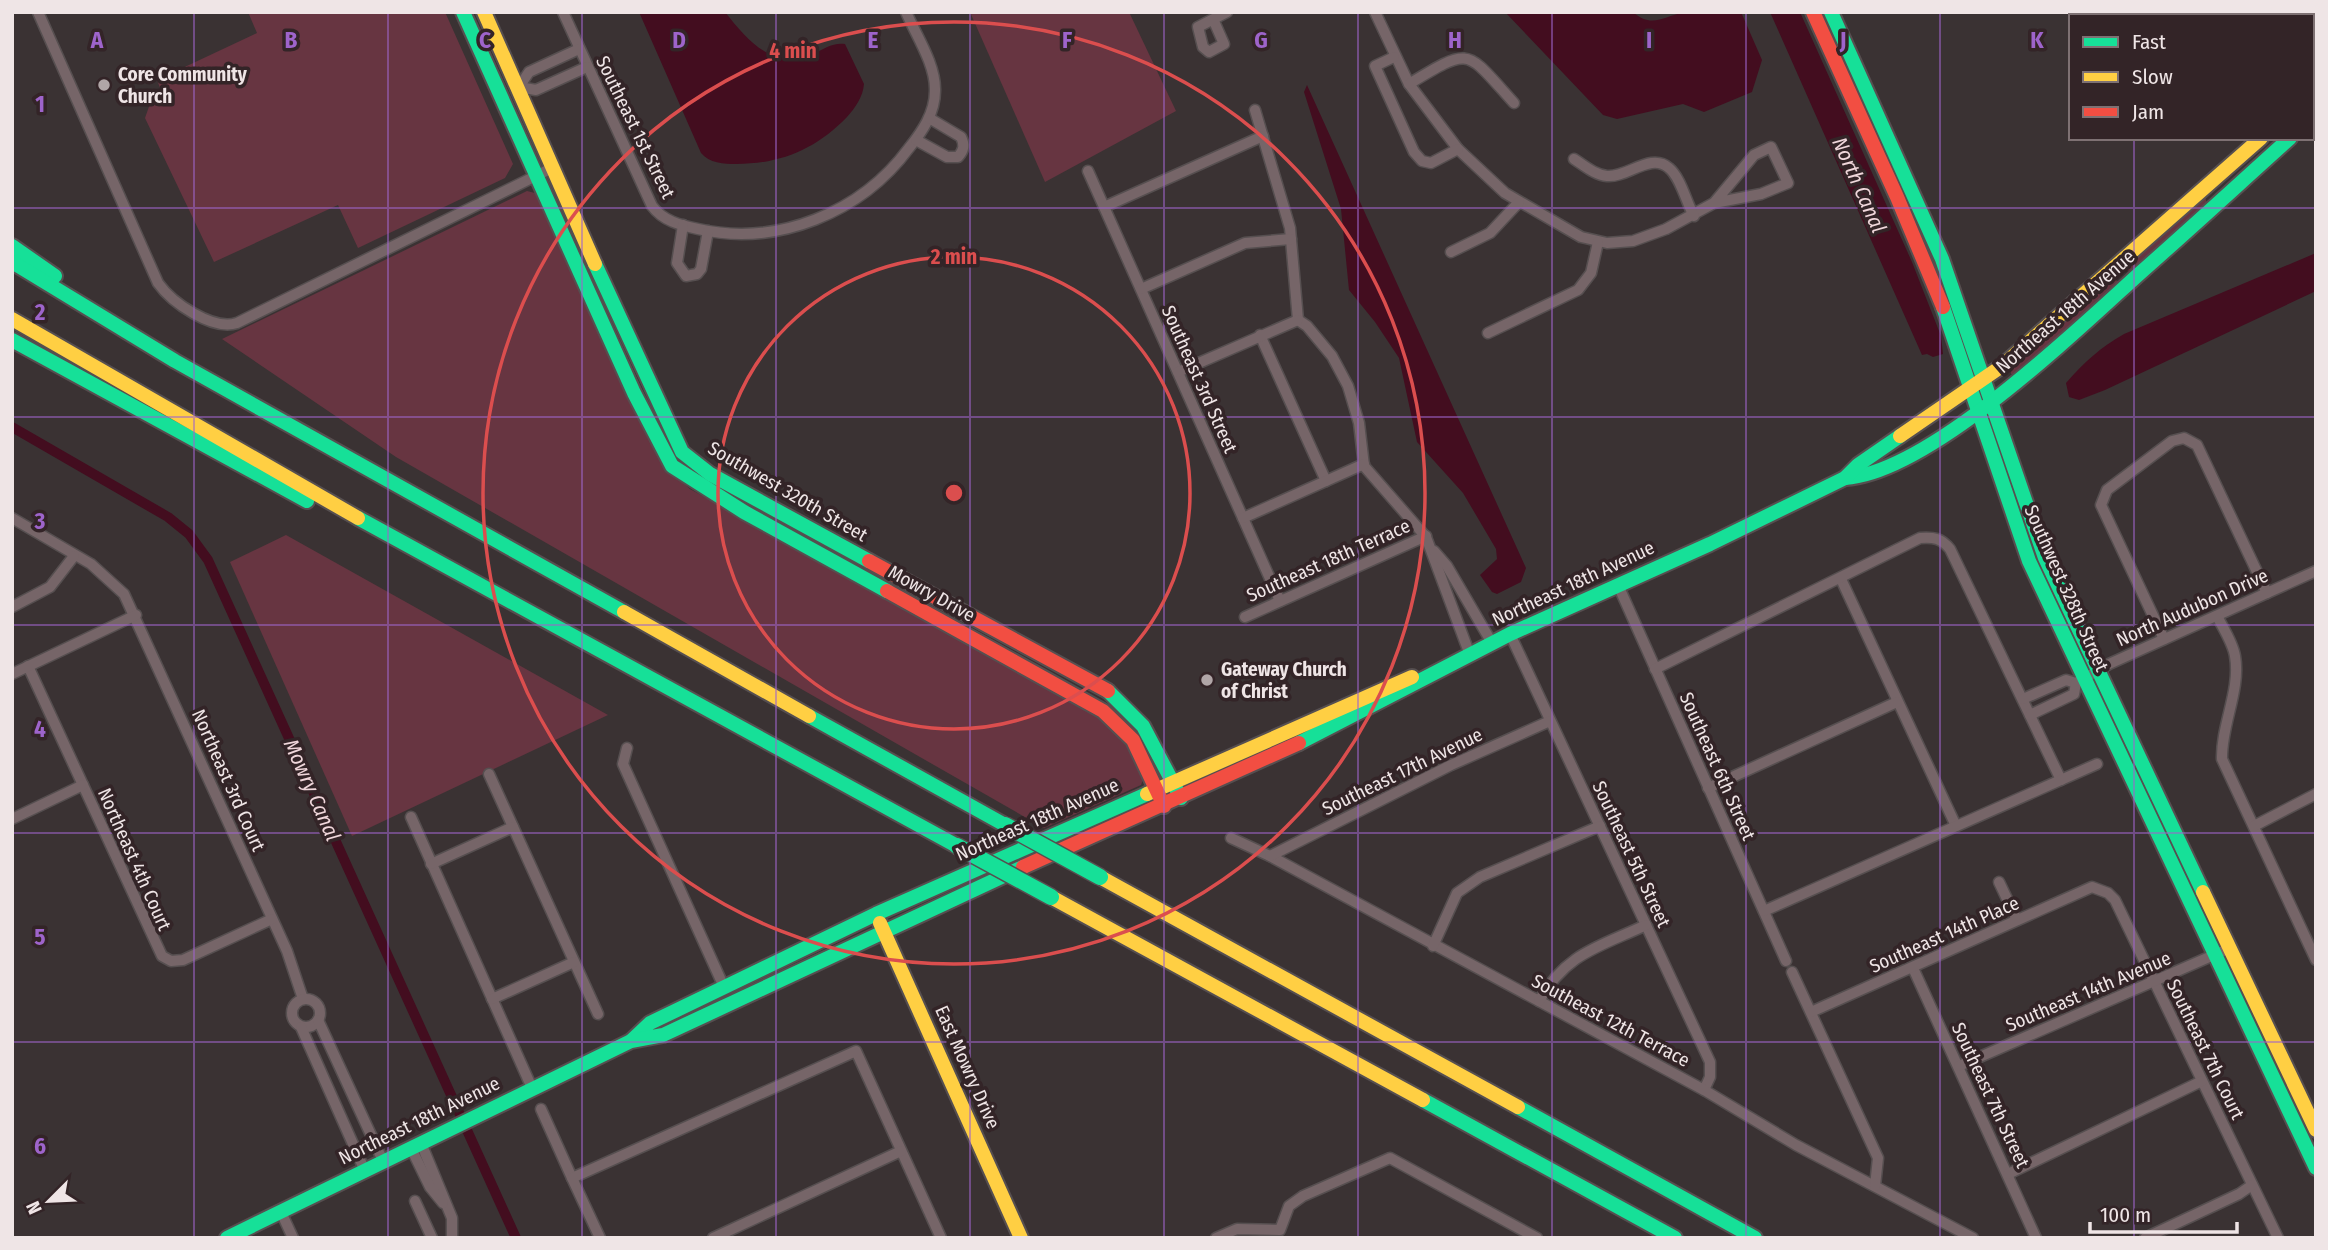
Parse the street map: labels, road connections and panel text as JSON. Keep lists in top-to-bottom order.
{
  "streets": {
    "main road": [
      "Northeast 18th Avenue",
      "Southwest 320th Street",
      "Southwest 328th Street",
      "Mowry Drive",
      "East Mowry Drive"
    ],
    "street": [
      "Southeast 1st Street",
      "Southeast 3rd Street",
      "Southeast 18th Terrace",
      "North Audubon Drive",
      "Southeast 6th Street",
      "Southeast 17th Avenue",
      "Northeast 3rd Court",
      "Southeast 5th Street",
      "Northeast 4th Court",
      "Southeast 14th Place",
      "Southeast 14th Avenue",
      "Southeast 12th Terrace",
      "Southeast 7th Court",
      "Southeast 7th Street"
    ]
  },
  "crossings": [
    ["Northeast 18th Avenue", "Southwest 320th Street"],
    ["Northeast 18th Avenue", "Southwest 328th Street"],
    ["Northeast 18th Avenue", "Mowry Drive"],
    ["Northeast 18th Avenue", "Southeast 6th Street"],
    ["Northeast 18th Avenue", "Southeast 5th Street"],
    ["Northeast 18th Avenue", "East Mowry Drive"],
    ["Southeast 3rd Street", "Southeast 18th Terrace"],
    ["Southwest 328th Street", "North Audubon Drive"],
    ["Southwest 328th Street", "Southeast 14th Avenue"],
    ["Southeast 17th Avenue", "Southeast 5th Street"],
    ["Southeast 17th Avenue", "Southeast 12th Terrace"],
    ["Northeast 3rd Court", "Northeast 4th Court"],
    ["Southeast 5th Street", "Southeast 12th Terrace"],
    ["Southeast 14th Place", "Southeast 7th Court"],
    ["Southeast 14th Place", "Southeast 7th Street"],
    ["Southeast 14th Avenue", "Southeast 7th Court"],
    ["Southeast 14th Avenue", "Southeast 7th Street"]
  ],
  "water": ["North Canal", "Mowry Canal"],
  "places": ["Core Community Church", "Gateway Church of Christ"],
  "legend": ["Fast", "Slow", "Jam"],
  "scale_bar": "100 m",
  "north": "bottom left",
  "grid": {
    "columns": [
      "A",
      "B",
      "C",
      "D",
      "E",
      "F",
      "G",
      "H",
      "I",
      "J",
      "K"
    ],
    "rows": [
      "1",
      "2",
      "3",
      "4",
      "5",
      "6"
    ]
  },
  "rings": ["4 min", "2 min"]
}
